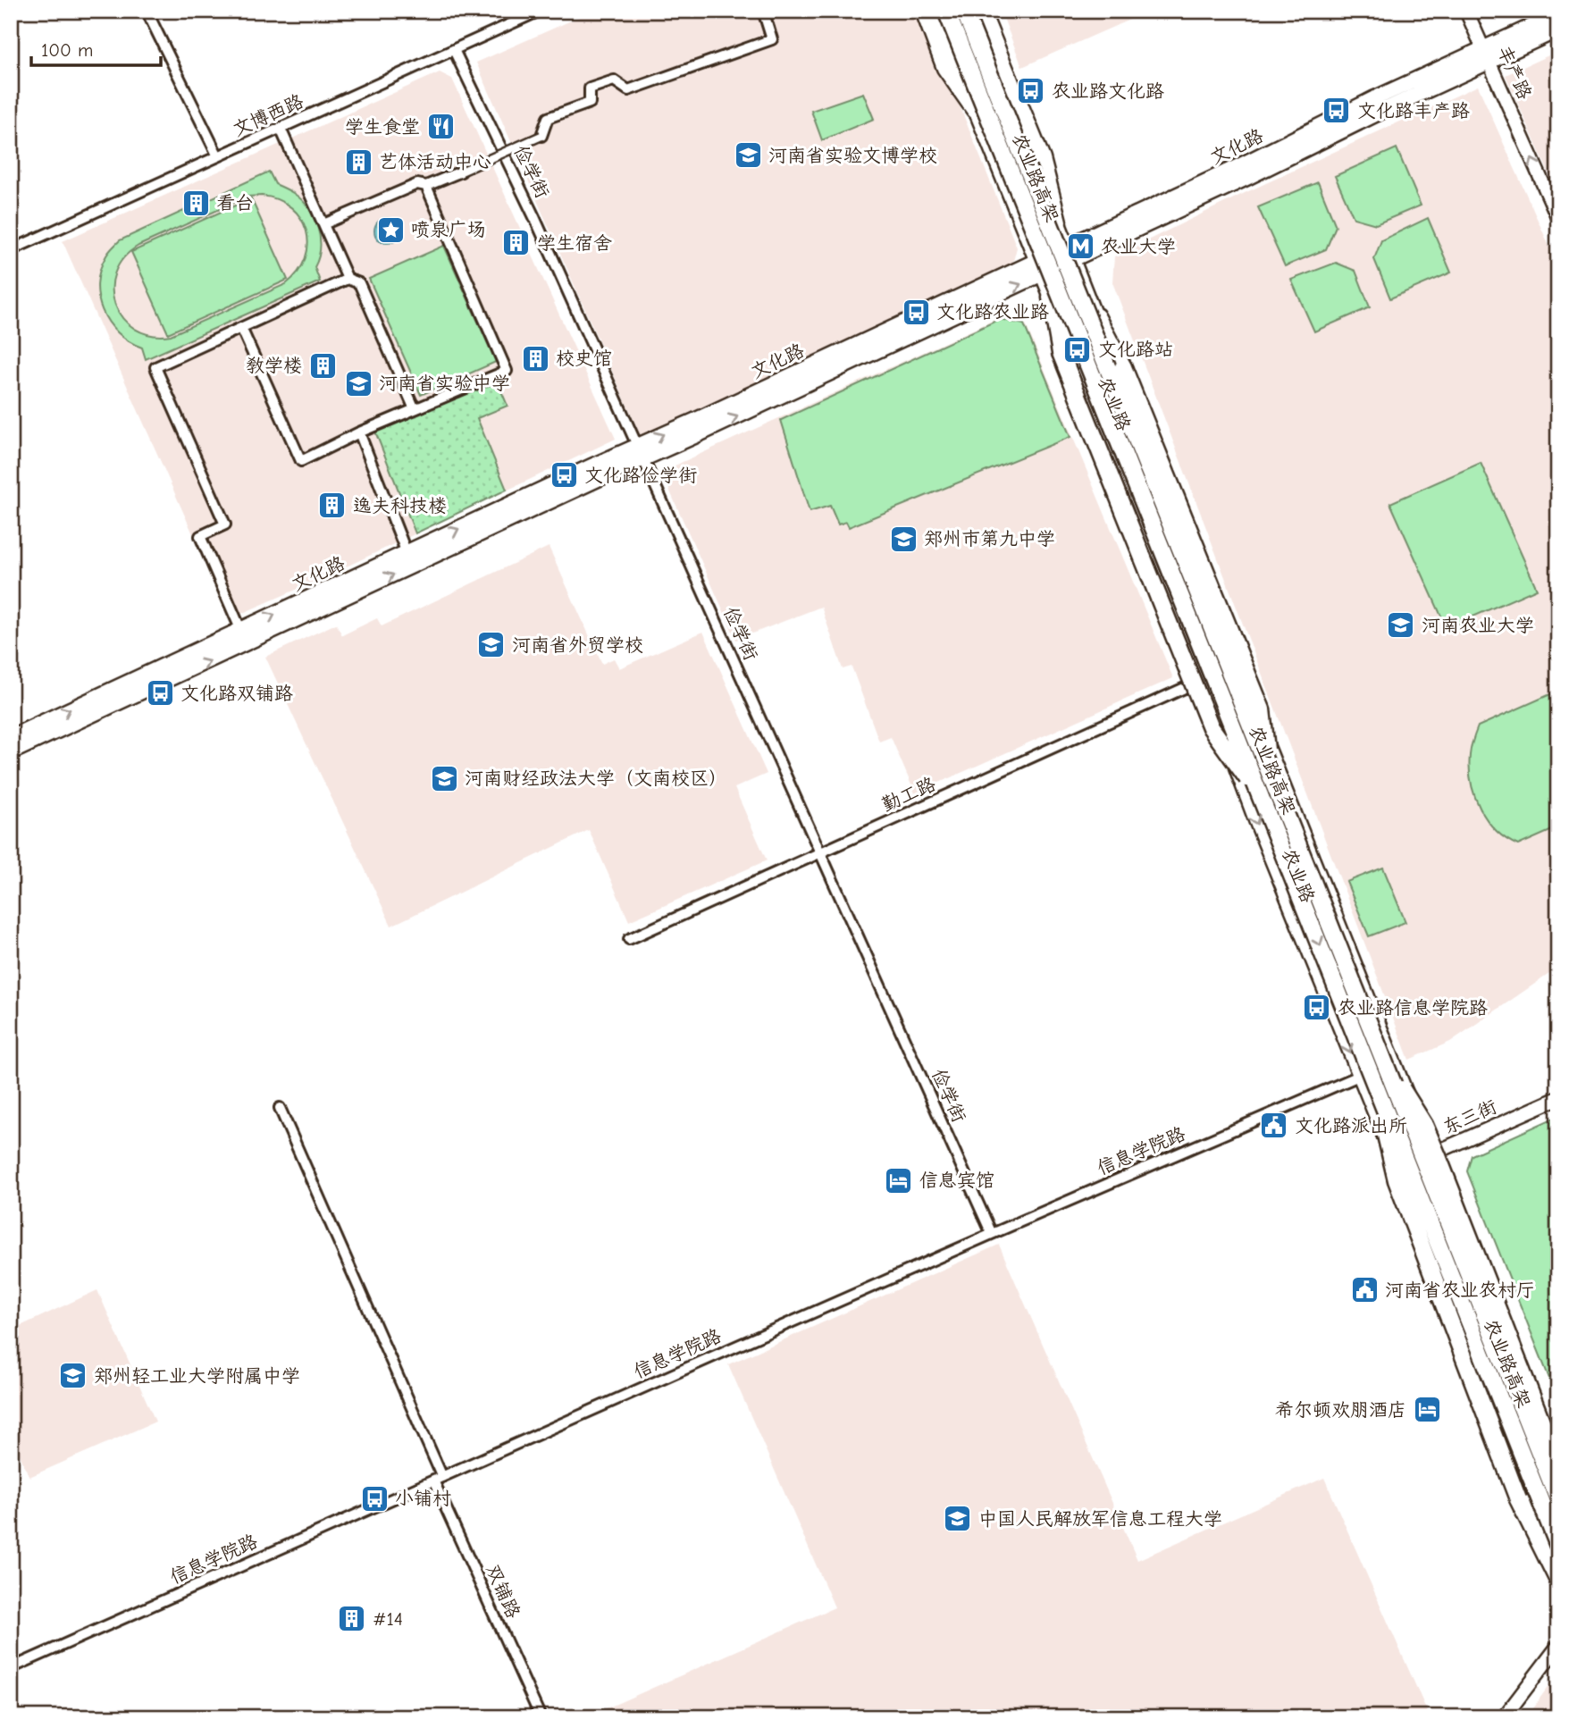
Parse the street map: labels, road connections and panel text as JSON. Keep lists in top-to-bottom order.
{
  "streets": {
    "highway": ["农业路高架"],
    "main road": ["文化路"],
    "street": [
      "丰产路",
      "文博西路",
      "俭学街",
      "农业路",
      "勤工路",
      "东三街",
      "信息学院路",
      "双铺路"
    ]
  },
  "crossings": [
    ["丰产路", "文化路"],
    ["文博西路", "俭学街"],
    ["文化路", "俭学街"],
    ["文化路", "农业路"],
    ["俭学街", "勤工路"],
    ["俭学街", "信息学院路"],
    ["农业路", "勤工路"],
    ["农业路", "东三街"],
    ["农业路", "信息学院路"],
    ["信息学院路", "双铺路"]
  ],
  "one_way": ["丰产路", "文化路"],
  "places": {
    "bus stop": [
      "农业路文化路",
      "文化路丰产路",
      "文化路农业路",
      "文化路站",
      "文化路俭学街",
      "文化路双铺路",
      "农业路信息学院路",
      "小铺村"
    ],
    "restaurant": ["学生食堂"],
    "school or university": [
      "河南省实验文博学校",
      "河南省实验中学",
      "郑州市第九中学",
      "河南农业大学",
      "河南省外贸学校",
      "河南财经政法大学（文南校区）",
      "郑州轻工业大学附属中学",
      "中国人民解放军信息工程大学"
    ],
    "building": [
      "艺体活动中心",
      "看台",
      "学生宿舍",
      "校史馆",
      "教学楼",
      "逸夫科技楼",
      "#14"
    ],
    "place": ["喷泉广场"],
    "metro station": ["农业大学"],
    "public building": ["文化路派出所", "河南省农业农村厅"],
    "hotel": ["信息宾馆", "希尔顿欢朋酒店"]
  },
  "scale_bar": "100 m"
}
